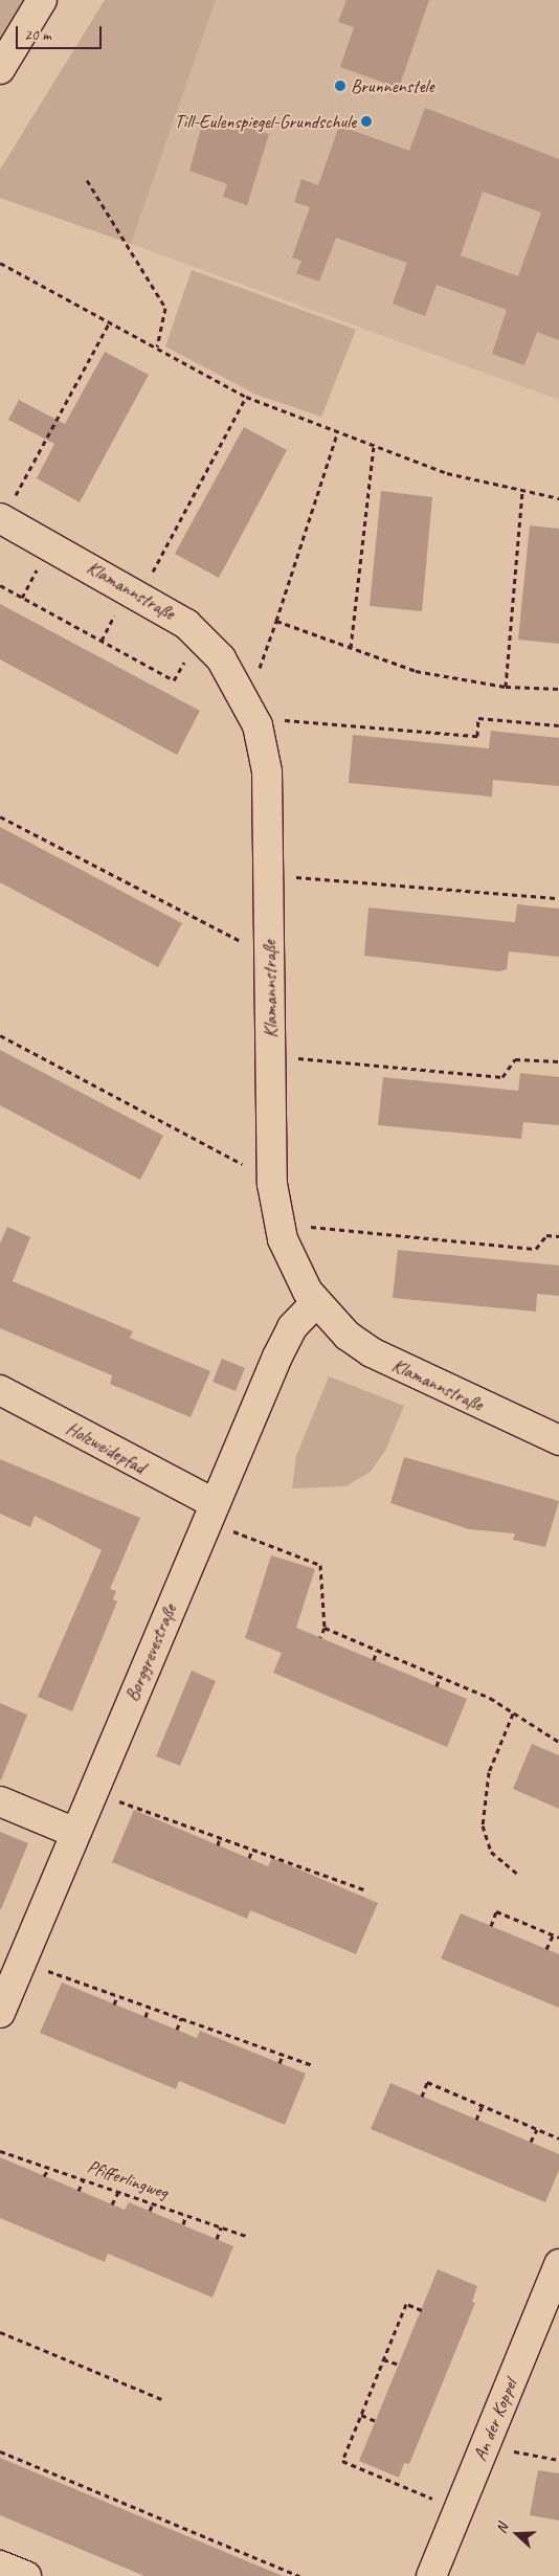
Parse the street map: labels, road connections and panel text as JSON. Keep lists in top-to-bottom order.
{
  "streets": {
    "street": [
      "Klamannstraße",
      "Holzweidepfad",
      "Borggrevestraße",
      "An der Koppel"
    ],
    "path": ["Pfifferlingweg"]
  },
  "crossings": [
    ["Klamannstraße", "Borggrevestraße"],
    ["Holzweidepfad", "Borggrevestraße"]
  ],
  "places": ["Brunnenstele", "Till-Eulenspiegel-Grundschule"],
  "scale_bar": "20 m",
  "north": "left"
}
